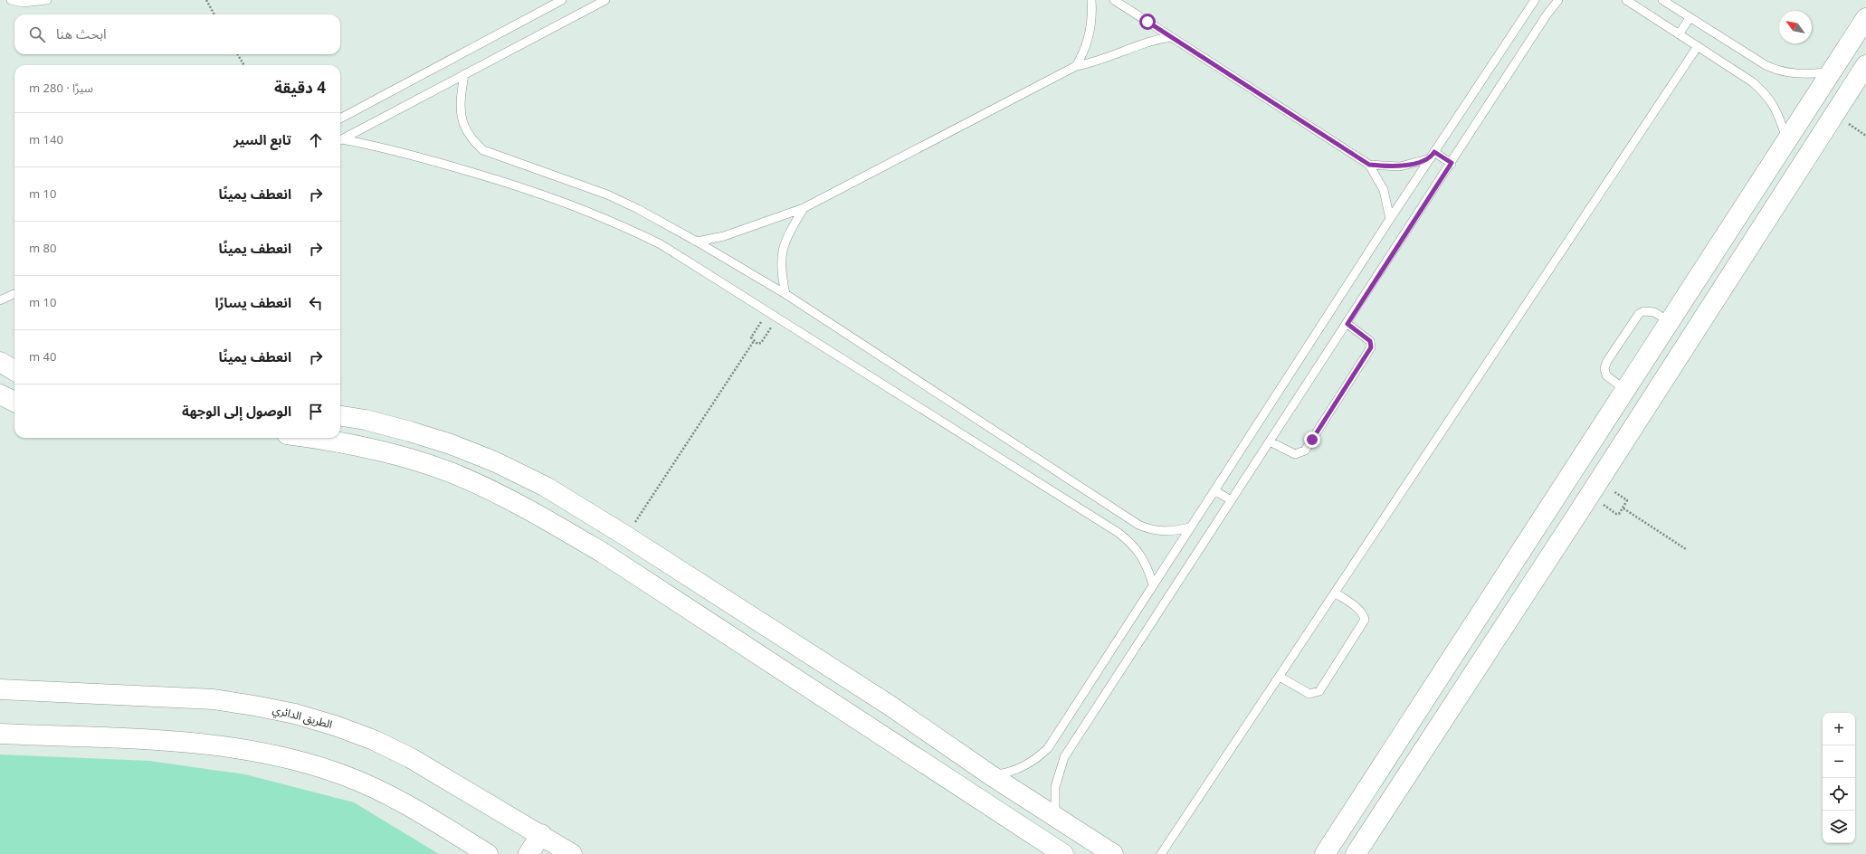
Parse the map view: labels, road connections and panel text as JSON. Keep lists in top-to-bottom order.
{
  "streets": {
    "street": ["الطريق الدائري"]
  },
  "north": "top left",
  "page": {
    "search": "ابحث هنا",
    "heading": ["4 دقيقة", "سيرًا · 280 m"],
    "list": [
      ["تابع السير", "140 m"],
      ["انعطف يمينًا", "10 m"],
      ["انعطف يمينًا", "80 m"],
      ["انعطف يسارًا", "10 m"],
      ["انعطف يمينًا", "40 m"],
      "الوصول إلى الوجهة"
    ],
    "map_buttons": ["+", "−"]
  }
}
